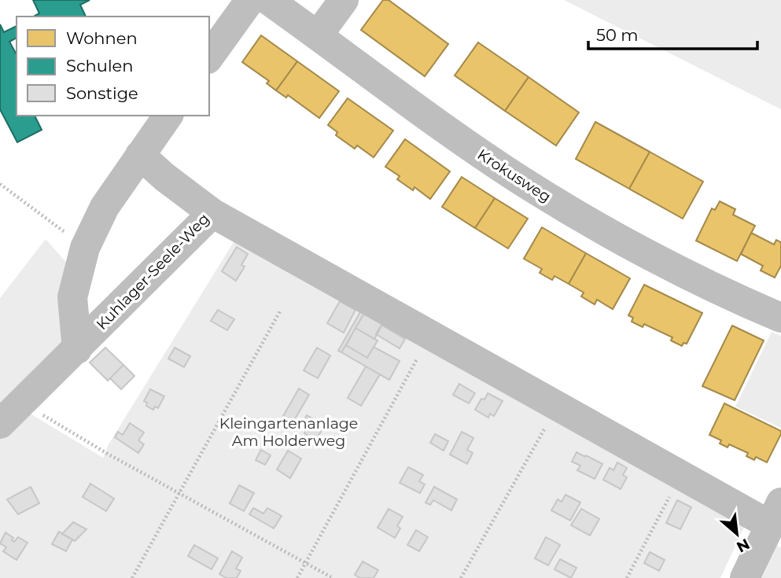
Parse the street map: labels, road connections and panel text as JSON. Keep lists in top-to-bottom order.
{
  "streets": {
    "street": ["Krokusweg", "Kuhlager-Seele-Weg"]
  },
  "parks": ["Kleingartenanlage Am Holderweg"],
  "legend": ["Wohnen", "Schulen", "Sonstige"],
  "scale_bar": "50 m",
  "north": "bottom right"
}
